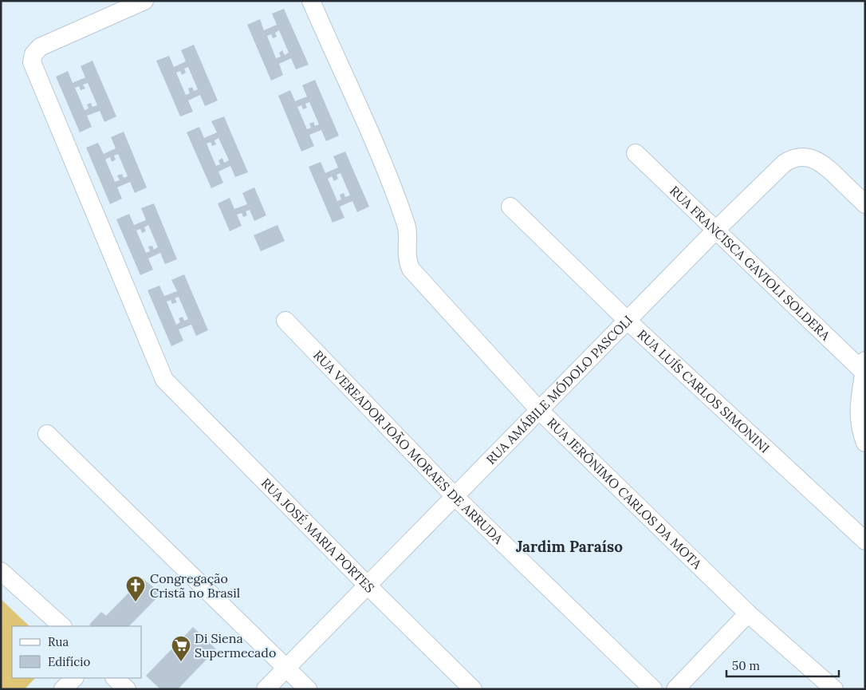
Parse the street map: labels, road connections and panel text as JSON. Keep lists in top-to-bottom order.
{
  "streets": {
    "street": [
      "RUA FRANCISCA GAVIOLI SOLDERA",
      "RUA AMÁBILE MÓDOLO PASCOLI",
      "RUA LUÍS CARLOS SIMONINI",
      "RUA VEREADOR JOÃO MORAES DE ARRUDA",
      "RUA JERÔNIMO CARLOS DA MOTA",
      "RUA JOSÉ MARIA PORTES"
    ]
  },
  "crossings": [
    ["RUA FRANCISCA GAVIOLI SOLDERA", "RUA AMÁBILE MÓDOLO PASCOLI"],
    ["RUA AMÁBILE MÓDOLO PASCOLI", "RUA LUÍS CARLOS SIMONINI"],
    ["RUA AMÁBILE MÓDOLO PASCOLI", "RUA VEREADOR JOÃO MORAES DE ARRUDA"],
    ["RUA AMÁBILE MÓDOLO PASCOLI", "RUA JERÔNIMO CARLOS DA MOTA"],
    ["RUA AMÁBILE MÓDOLO PASCOLI", "RUA JOSÉ MARIA PORTES"]
  ],
  "districts": ["Jardim Paraíso"],
  "places": {
    "church": ["Congregação Cristã no Brasil"],
    "supermarket": ["Di Siena Supermecado"]
  },
  "legend": ["Rua", "Edifício"],
  "scale_bar": "50 m"
}
